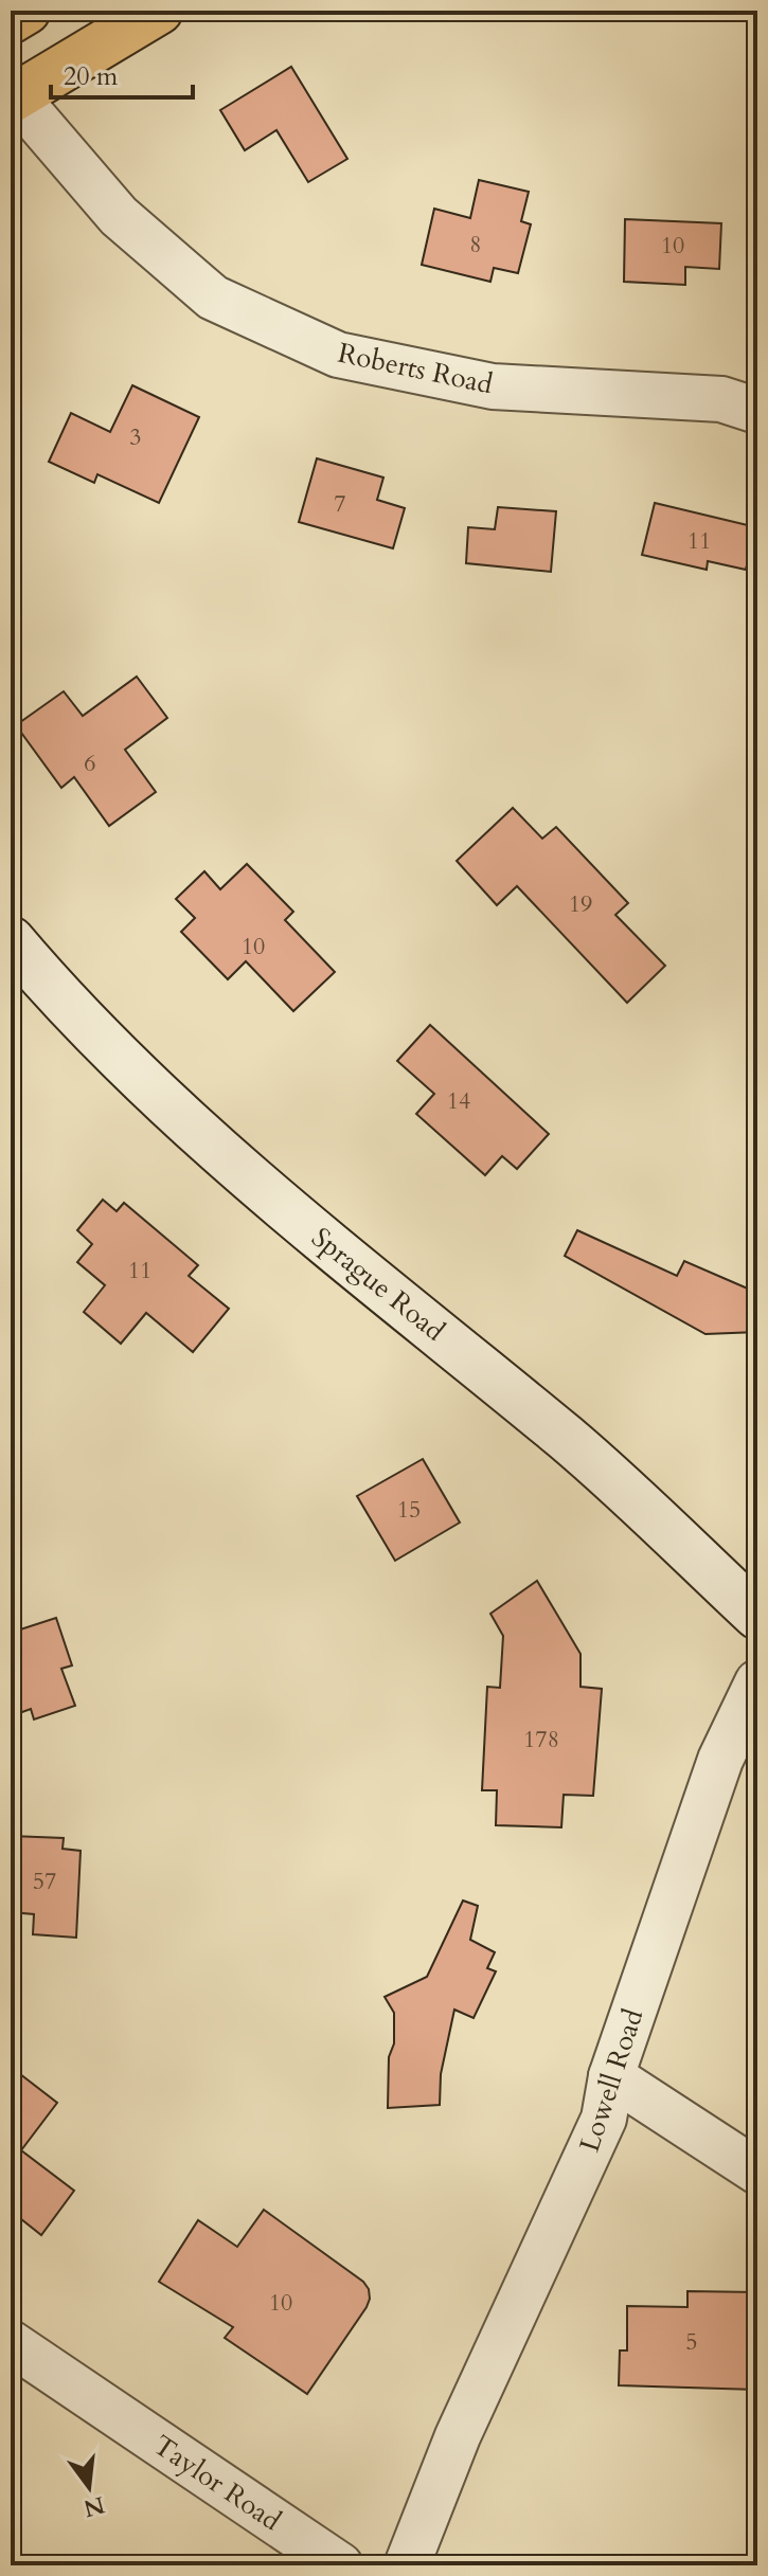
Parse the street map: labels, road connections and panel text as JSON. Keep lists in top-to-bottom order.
{
  "streets": {
    "street": [
      "Roberts Road",
      "Sprague Road",
      "Lowell Road",
      "Taylor Road"
    ]
  },
  "house_numbers": [
    "8",
    "10",
    "3",
    "7",
    "11",
    "6",
    "19",
    "10",
    "14",
    "11",
    "15",
    "178",
    "57",
    "10",
    "5"
  ],
  "scale_bar": "20 m",
  "north": "bottom"
}
